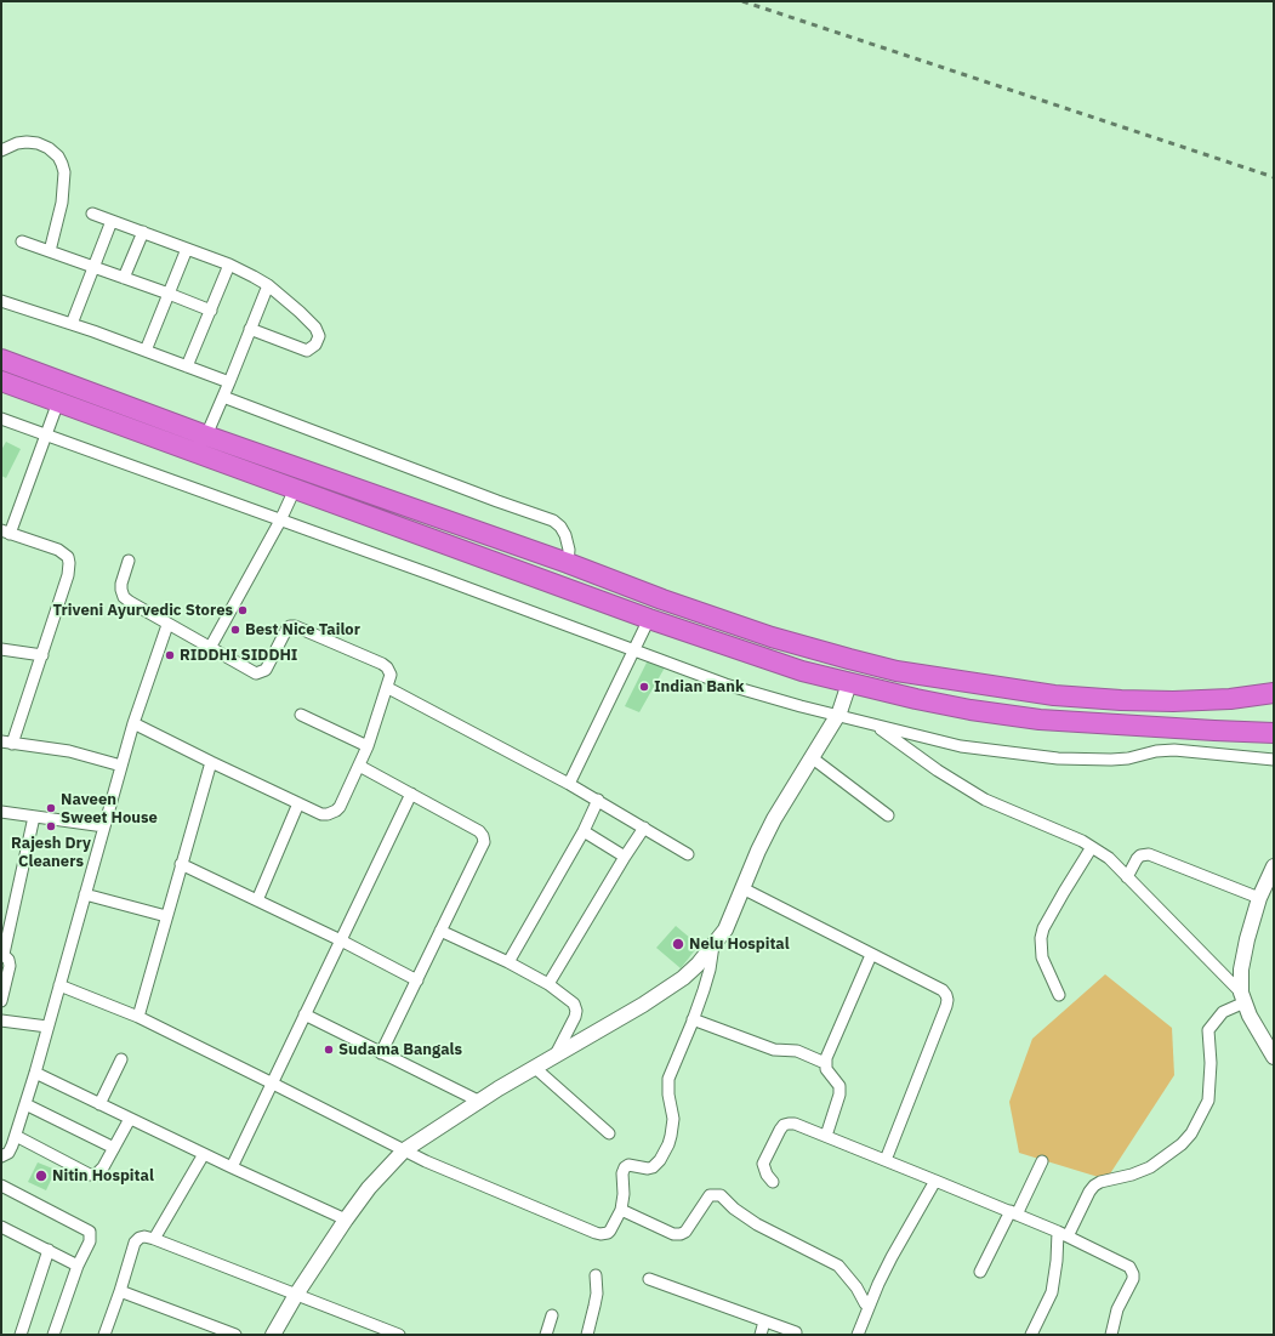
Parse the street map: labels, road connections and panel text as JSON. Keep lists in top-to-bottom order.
{
  "places": [
    "Triveni Ayurvedic Stores",
    "Best Nice Tailor",
    "RIDDHI SIDDHI",
    "Indian Bank",
    "Naveen Sweet House",
    "Rajesh Dry Cleaners",
    "Nelu Hospital",
    "Sudama Bangals",
    "Nitin Hospital"
  ]
}
